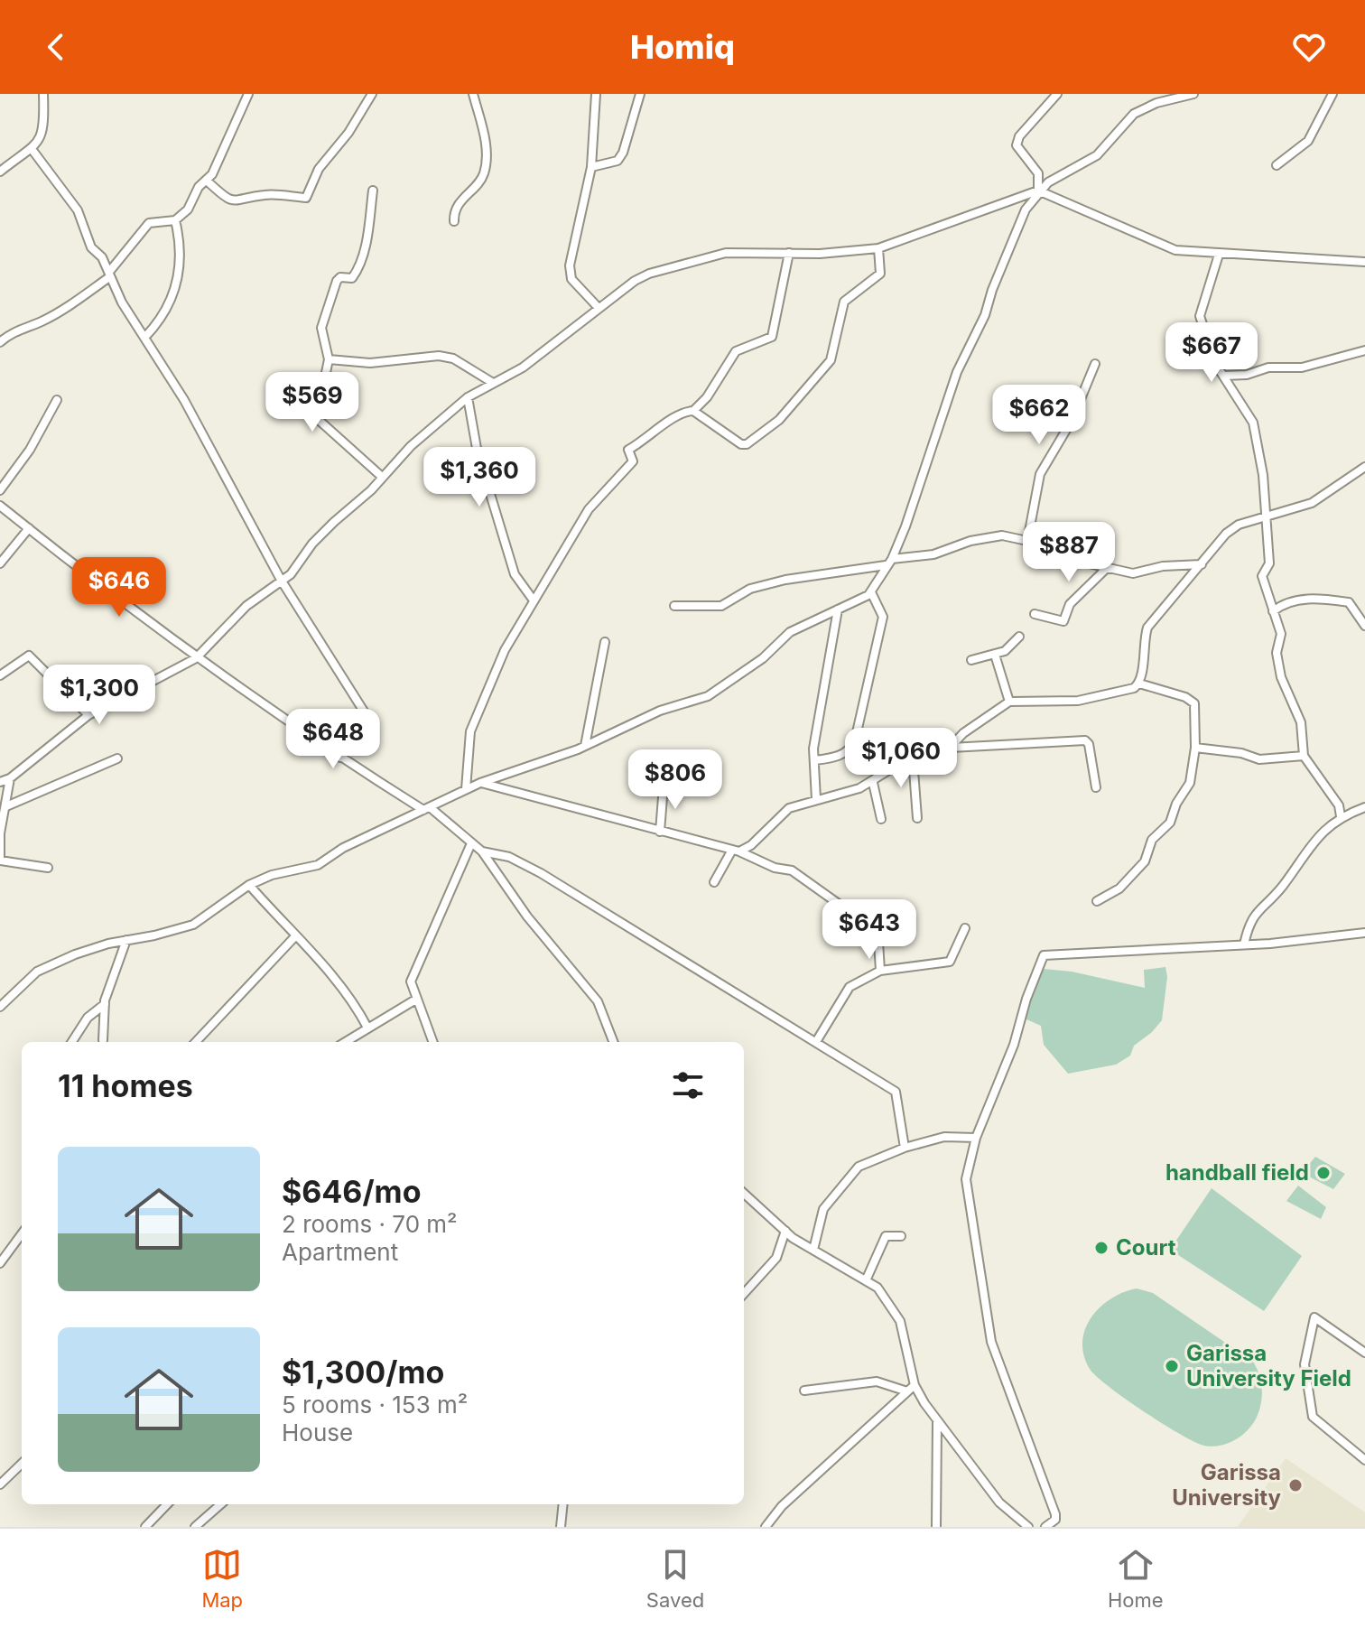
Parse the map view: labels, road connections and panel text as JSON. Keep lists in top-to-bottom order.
{
  "places": [
    "handball field",
    "Court",
    "Garissa University Field",
    "Garissa University"
  ],
  "page": {
    "header": "Homiq",
    "price": [
      "$667",
      "$569",
      "$662",
      "$1,360",
      "$887",
      "$646",
      "$1,300",
      "$648",
      "$1,060",
      "$806",
      "$643"
    ],
    "heading": "11 homes",
    "list": [
      {
        "name": "$646/mo",
        "note": "2 rooms · 70 m² · Apartment"
      },
      {
        "name": "$1,300/mo",
        "note": "5 rooms · 153 m² · House"
      }
    ],
    "tabs": ["Map", "Saved", "Home"]
  }
}
